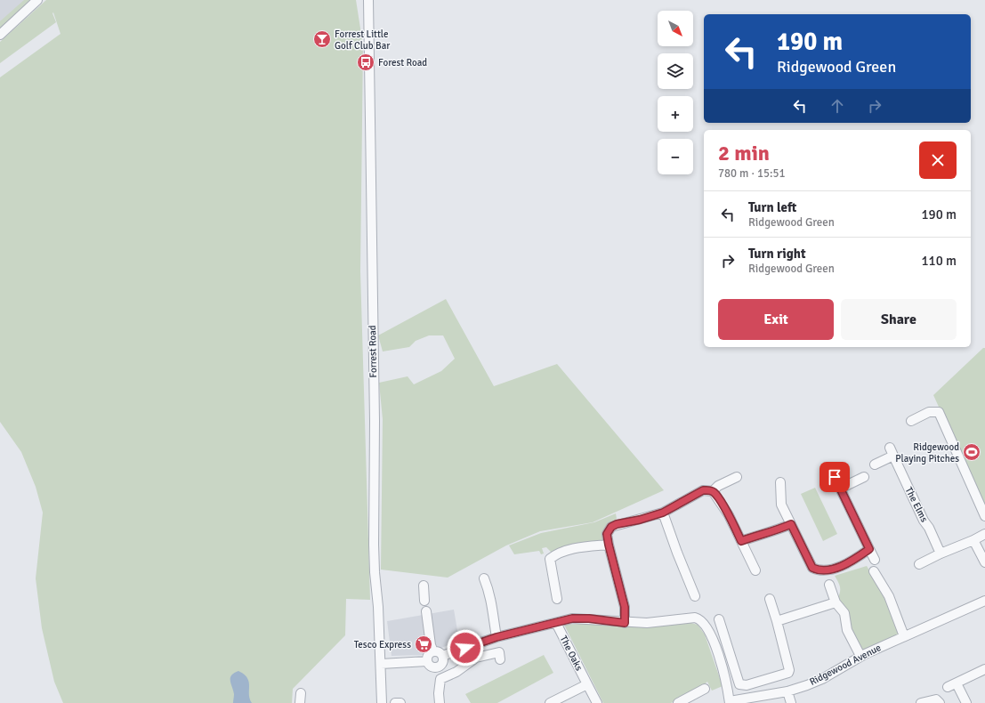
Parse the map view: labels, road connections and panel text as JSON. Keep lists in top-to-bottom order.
{
  "streets": {
    "street": [
      "Forrest Road",
      "The Elms",
      "The Oaks",
      "Ridgewood Avenue"
    ]
  },
  "crossings": [
    ["The Oaks", "Ridgewood Avenue"]
  ],
  "places": {
    "bar": ["Forrest Little Golf Club Bar"],
    "bus stop": ["Forest Road"],
    "sports": ["Ridgewood Playing Pitches"],
    "supermarket": ["Tesco Express"]
  },
  "north": "bottom right",
  "page": {
    "map_buttons": ["+", "−"],
    "turn": ["190 m", "Ridgewood Green"],
    "heading": ["2 min", "780 m · 15:51"],
    "list": [
      {
        "name": "Turn left",
        "note": "Ridgewood Green",
        "value": "190 m"
      },
      {
        "name": "Turn right",
        "note": "Ridgewood Green",
        "value": "110 m"
      }
    ],
    "buttons": ["Exit", "Share"]
  }
}
